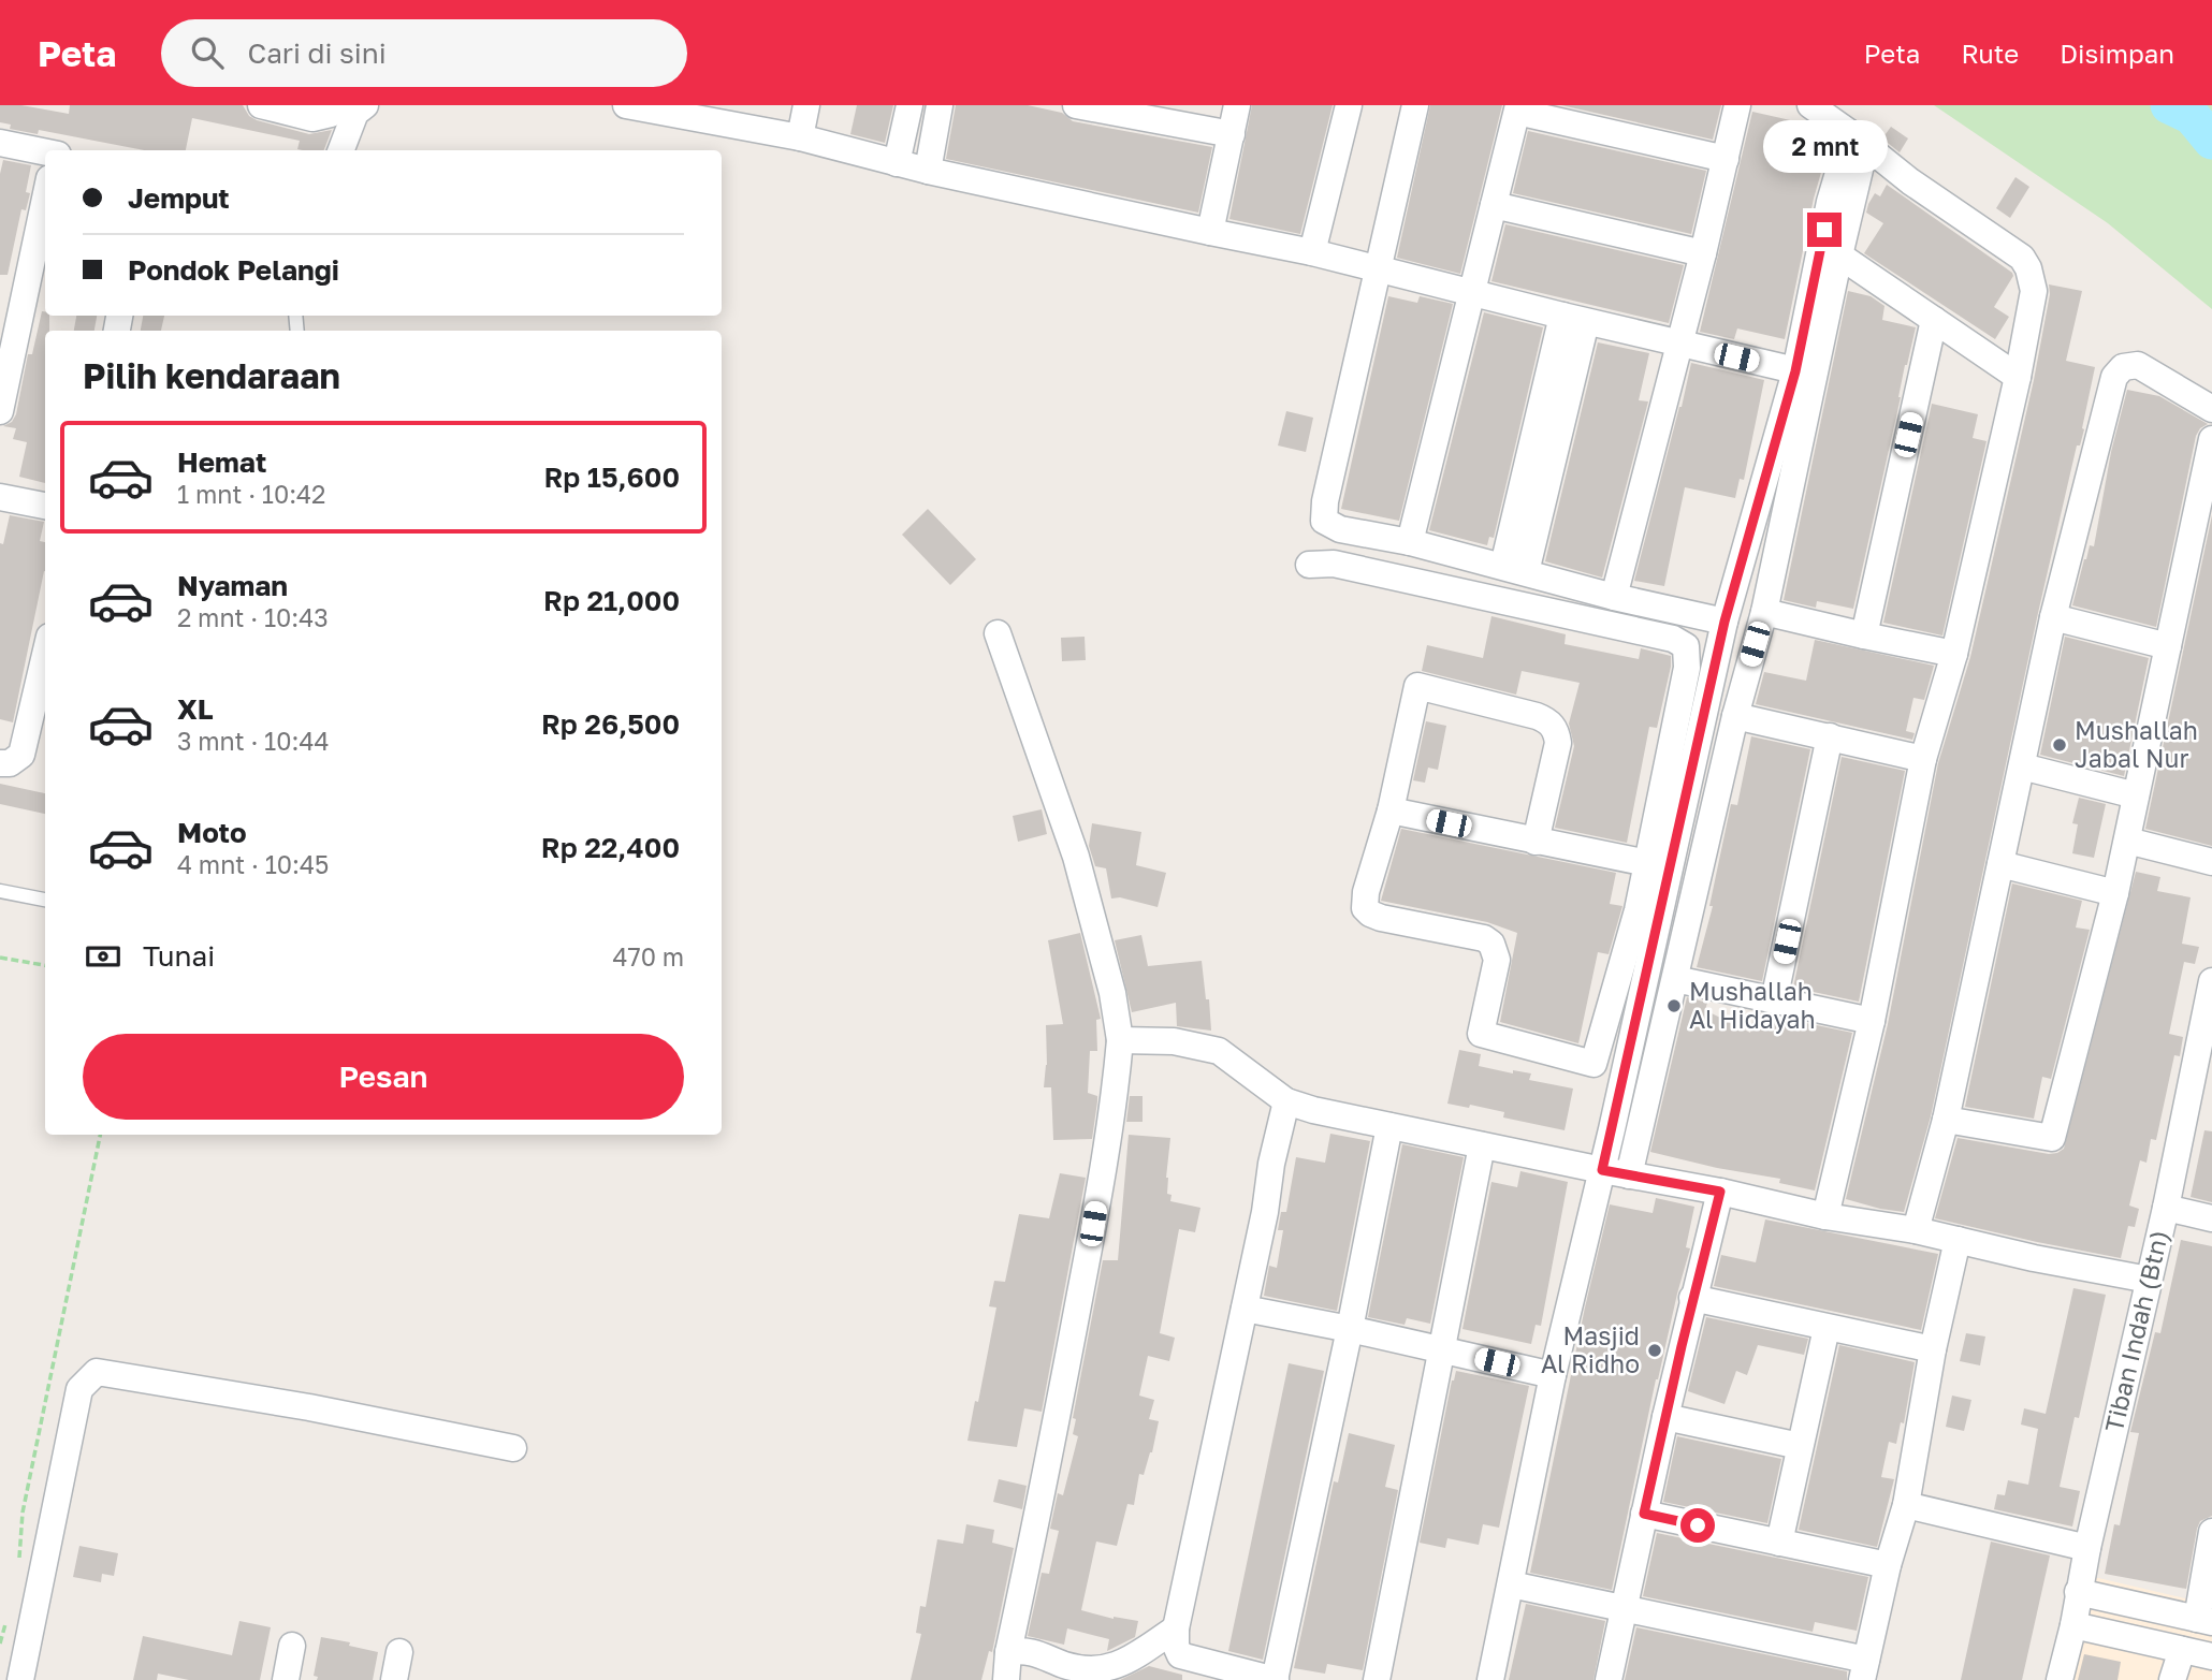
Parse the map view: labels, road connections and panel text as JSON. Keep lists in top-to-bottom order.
{
  "streets": {
    "street": ["Tiban Indah (Btn)"]
  },
  "places": ["Mushallah Jabal Nur", "Mushallah Al Hidayah", "Masjid Al Ridho"],
  "page": {
    "header": "Peta",
    "search": "Cari di sini",
    "nav": ["Peta", "Rute", "Disimpan"],
    "bubble": "2 mnt",
    "banner": ["Jemput", "Pondok Pelangi"],
    "heading": "Pilih kendaraan",
    "list": [
      {
        "name": "Hemat",
        "note": "1 mnt · 10:42",
        "value": "Rp 15,600"
      },
      {
        "name": "Nyaman",
        "note": "2 mnt · 10:43",
        "value": "Rp 21,000"
      },
      {
        "name": "XL",
        "note": "3 mnt · 10:44",
        "value": "Rp 26,500"
      },
      {
        "name": "Moto",
        "note": "4 mnt · 10:45",
        "value": "Rp 22,400"
      }
    ],
    "pay": ["Tunai", "470 m"],
    "buttons": "Pesan"
  }
}
